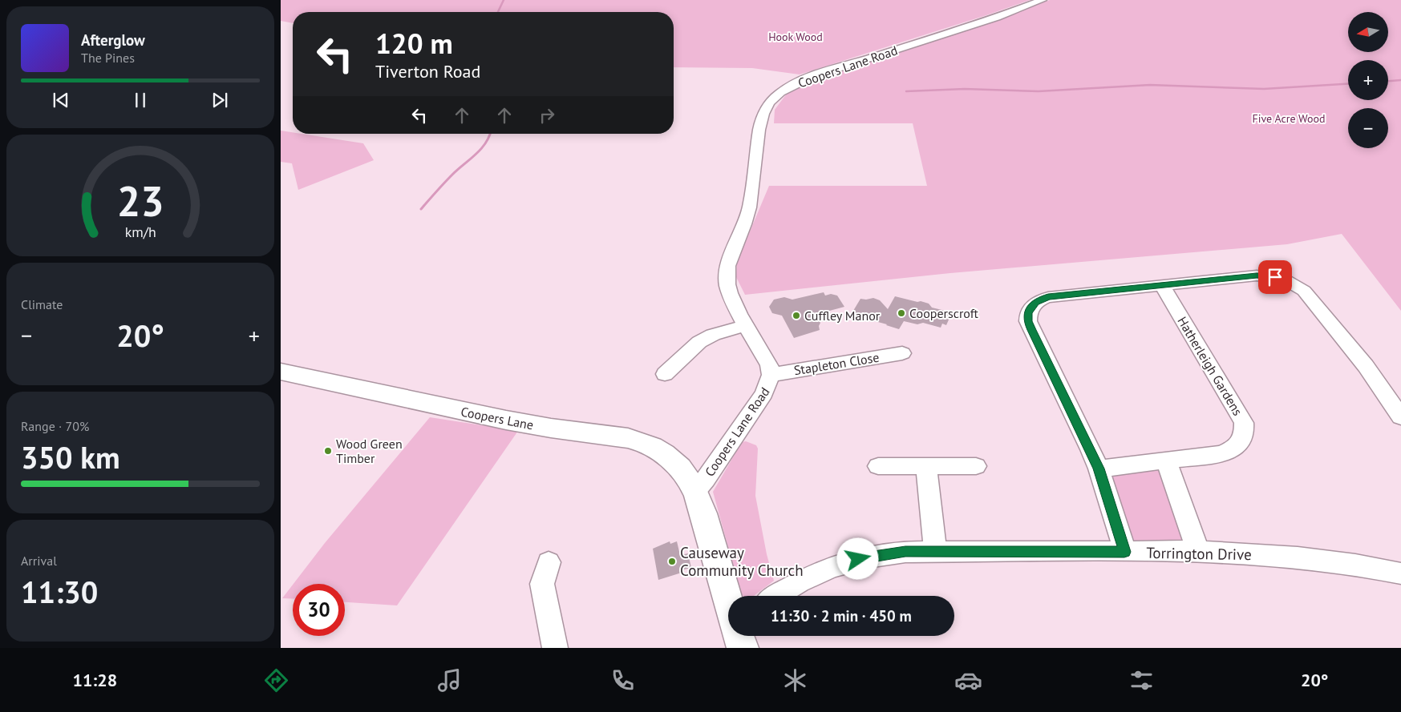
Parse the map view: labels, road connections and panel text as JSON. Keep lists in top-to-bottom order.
{
  "streets": {
    "main road": ["Coopers Lane"],
    "street": [
      "Coopers Lane Road",
      "Stapleton Close",
      "Hatherleigh Gardens",
      "Torrington Drive"
    ]
  },
  "crossings": [
    ["Coopers Lane Road", "Stapleton Close"],
    ["Coopers Lane Road", "Coopers Lane"]
  ],
  "parks": ["Hook Wood", "Five Acre Wood"],
  "places": [
    "Cooperscroft",
    "Cuffley Manor",
    "Wood Green Timber",
    "Causeway Community Church"
  ],
  "north": "left",
  "page": {
    "map_buttons": ["+", "−"],
    "turn": ["120 m", "Tiverton Road"],
    "song": ["Afterglow", "The Pines"],
    "tile": [
      "Climate",
      ["Range · 70%", "350 km"],
      ["Arrival", "11:30"]
    ],
    "heat": ["−", "20°", "+"],
    "limit": "30",
    "trip": "11:30 · 2 min · 450 m",
    "tabs": ["11:28", "20°"],
    "gauge": ["23", "km/h"]
  }
}
